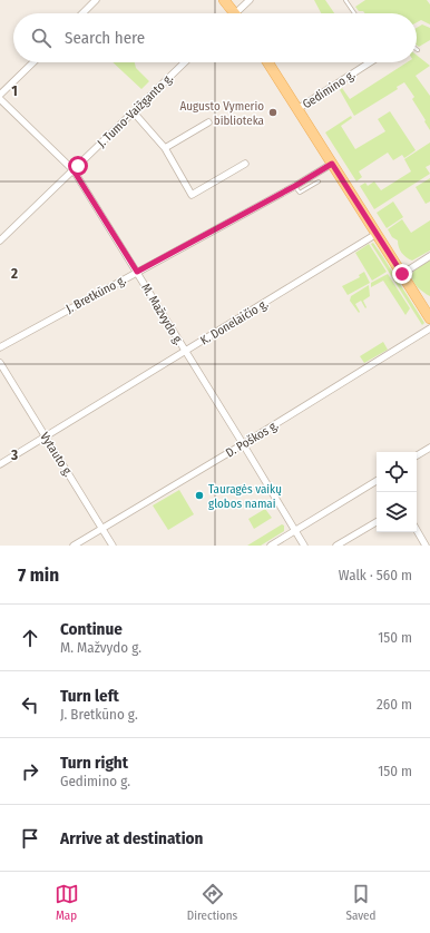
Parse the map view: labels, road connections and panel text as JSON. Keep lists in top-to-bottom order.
{
  "streets": {
    "main road": ["Gedimino g."],
    "street": [
      "J. Tumo-Vaižganto g.",
      "J. Bretkūno g.",
      "M. Mažvydo g.",
      "K. Donelaičio g.",
      "D. Poškos g.",
      "Vytauto g."
    ]
  },
  "crossings": [
    ["Gedimino g.", "J. Bretkūno g."],
    ["Gedimino g.", "K. Donelaičio g."],
    ["J. Tumo-Vaižganto g.", "M. Mažvydo g."],
    ["J. Bretkūno g.", "M. Mažvydo g."],
    ["M. Mažvydo g.", "K. Donelaičio g."],
    ["M. Mažvydo g.", "D. Poškos g."],
    ["K. Donelaičio g.", "Vytauto g."],
    ["D. Poškos g.", "Vytauto g."]
  ],
  "places": ["Augusto Vymerio biblioteka", "Tauragės vaikų globos namai"],
  "page": {
    "search": "Search here",
    "heading": ["7 min", "Walk · 560 m"],
    "list": [
      ["Continue", "M. Mažvydo g.", "150 m"],
      ["Turn left", "J. Bretkūno g.", "260 m"],
      ["Turn right", "Gedimino g.", "150 m"],
      "Arrive at destination"
    ],
    "nav": ["Map", "Directions", "Saved"]
  },
  "grid": {
    "rows": ["1", "2", "3"]
  }
}
